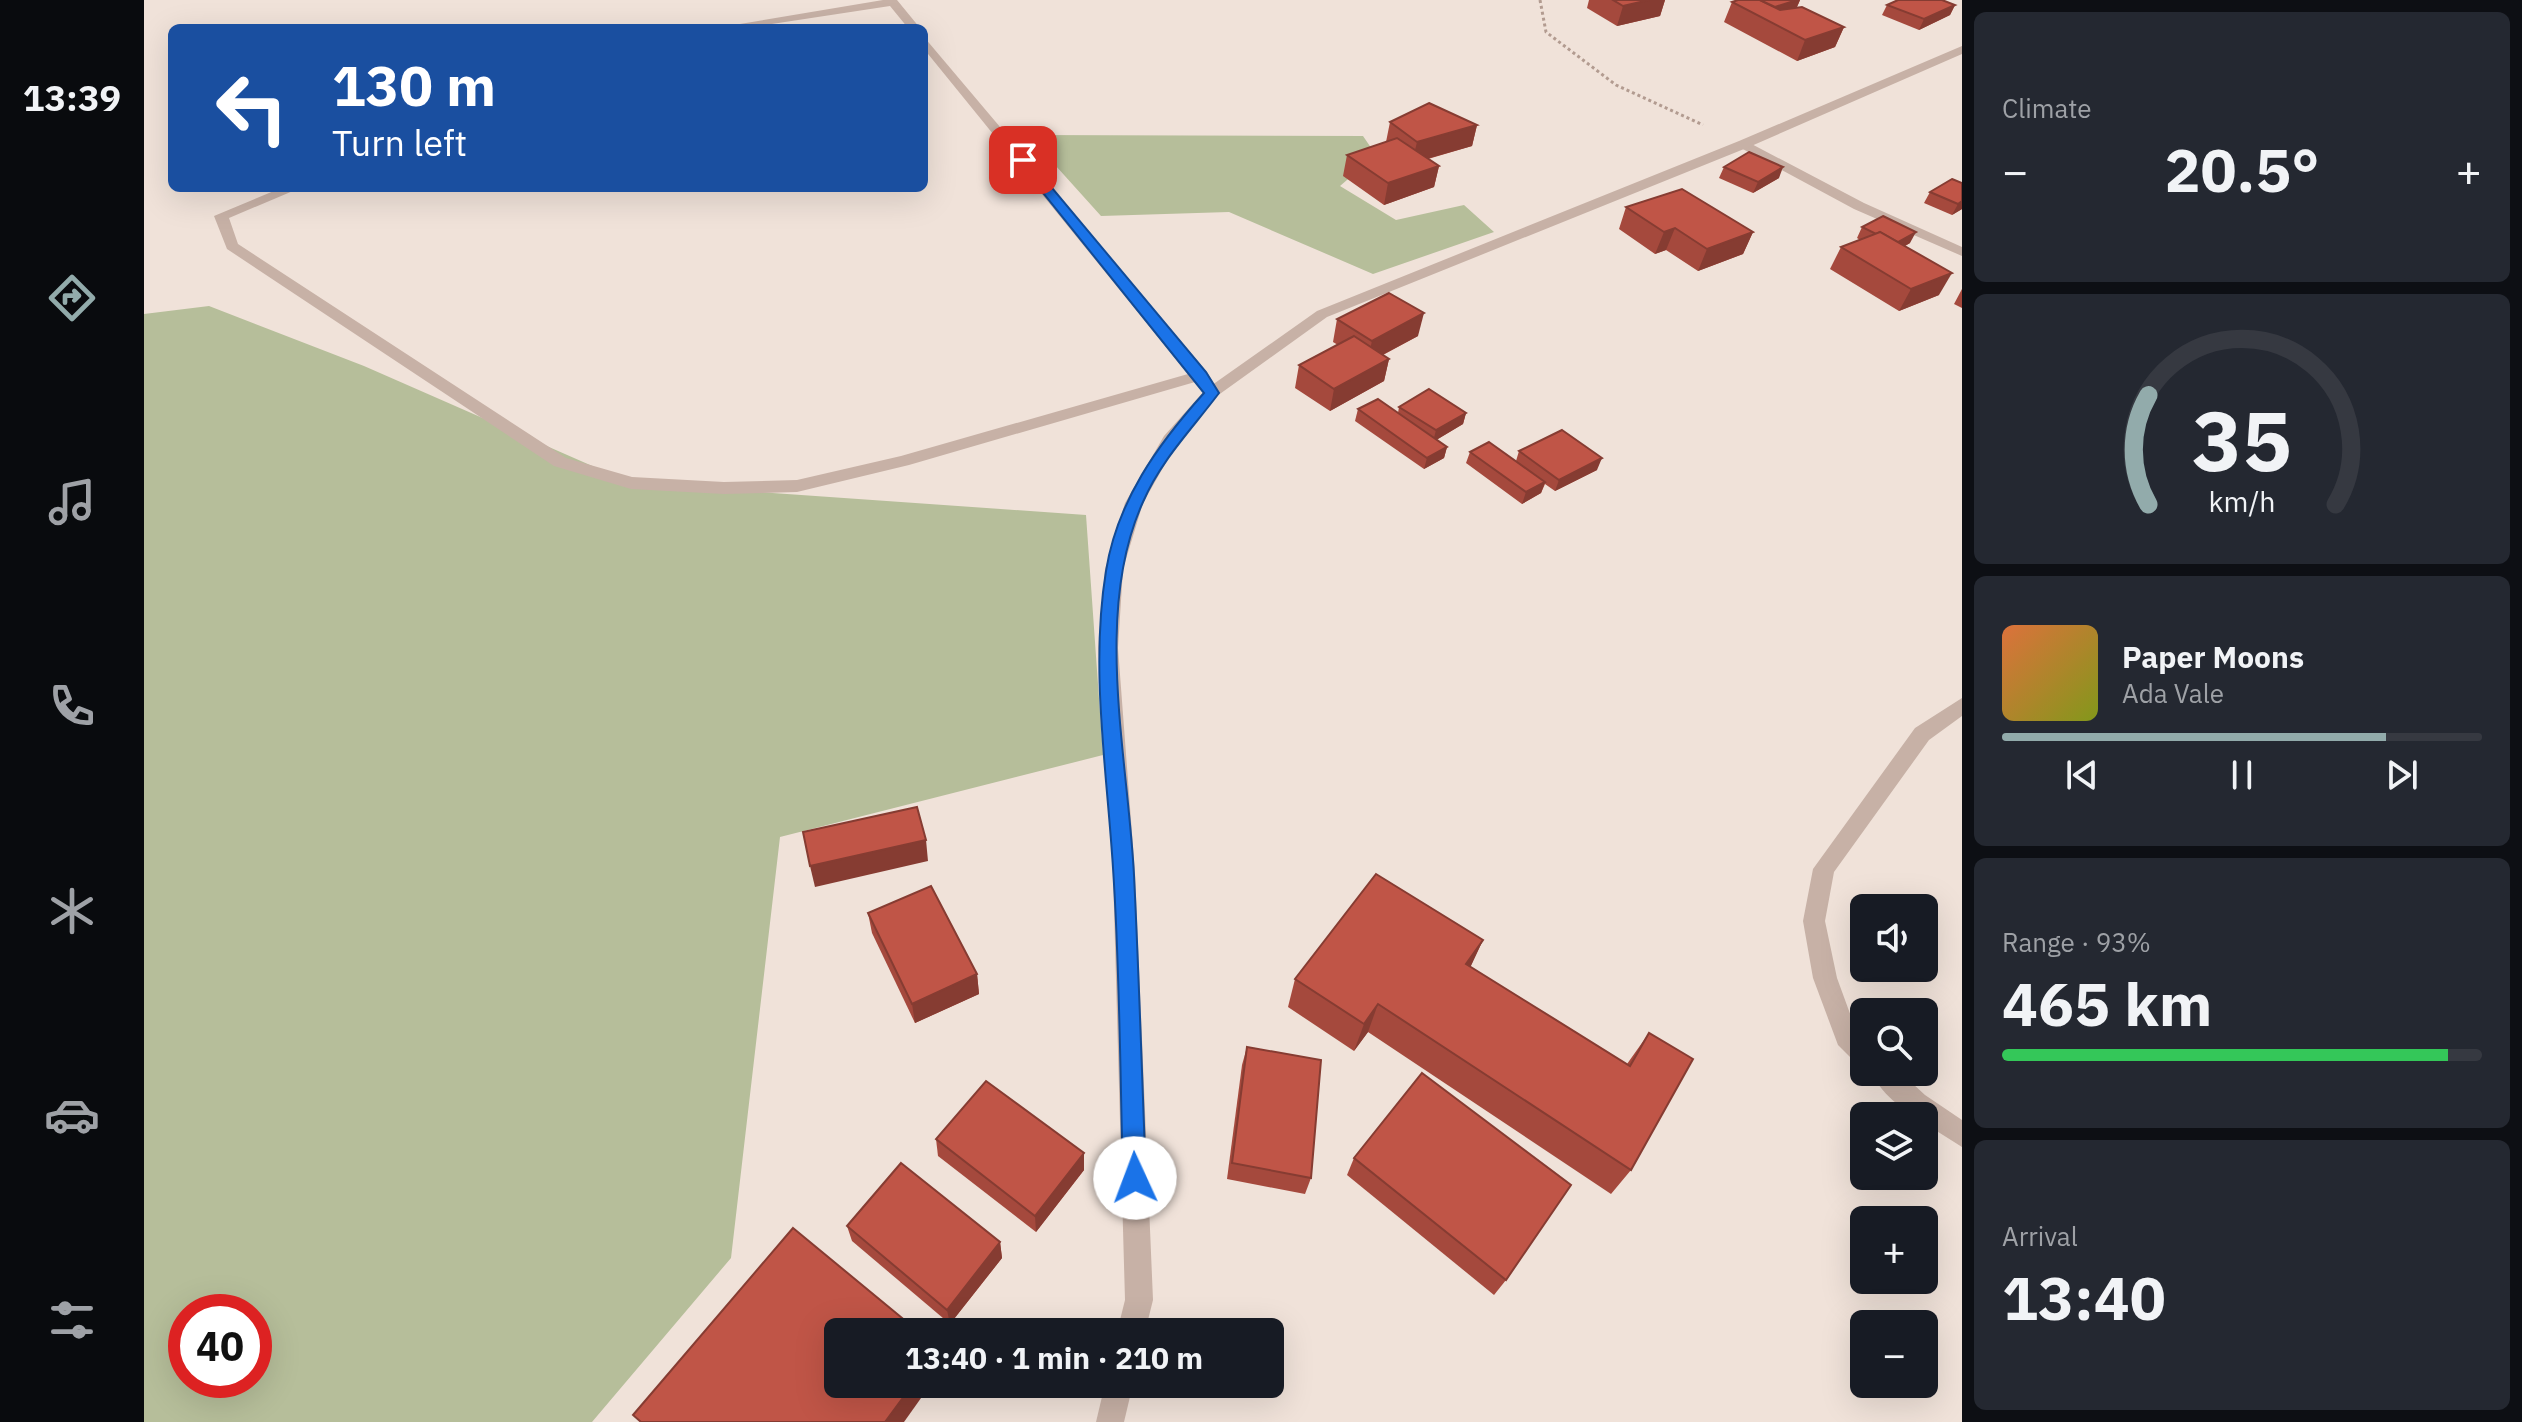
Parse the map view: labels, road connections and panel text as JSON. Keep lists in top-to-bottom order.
{
  "page": {
    "tabs": "13:39",
    "tile": [
      "Climate",
      ["Range · 93%", "465 km"],
      ["Arrival", "13:40"]
    ],
    "turn": ["130 m", "Turn left"],
    "heat": ["−", "20.5°", "+"],
    "song": ["Paper Moons", "Ada Vale"],
    "map_buttons": ["+", "−"],
    "limit": "40",
    "trip": "13:40 · 1 min · 210 m",
    "gauge": ["35", "km/h"]
  }
}
